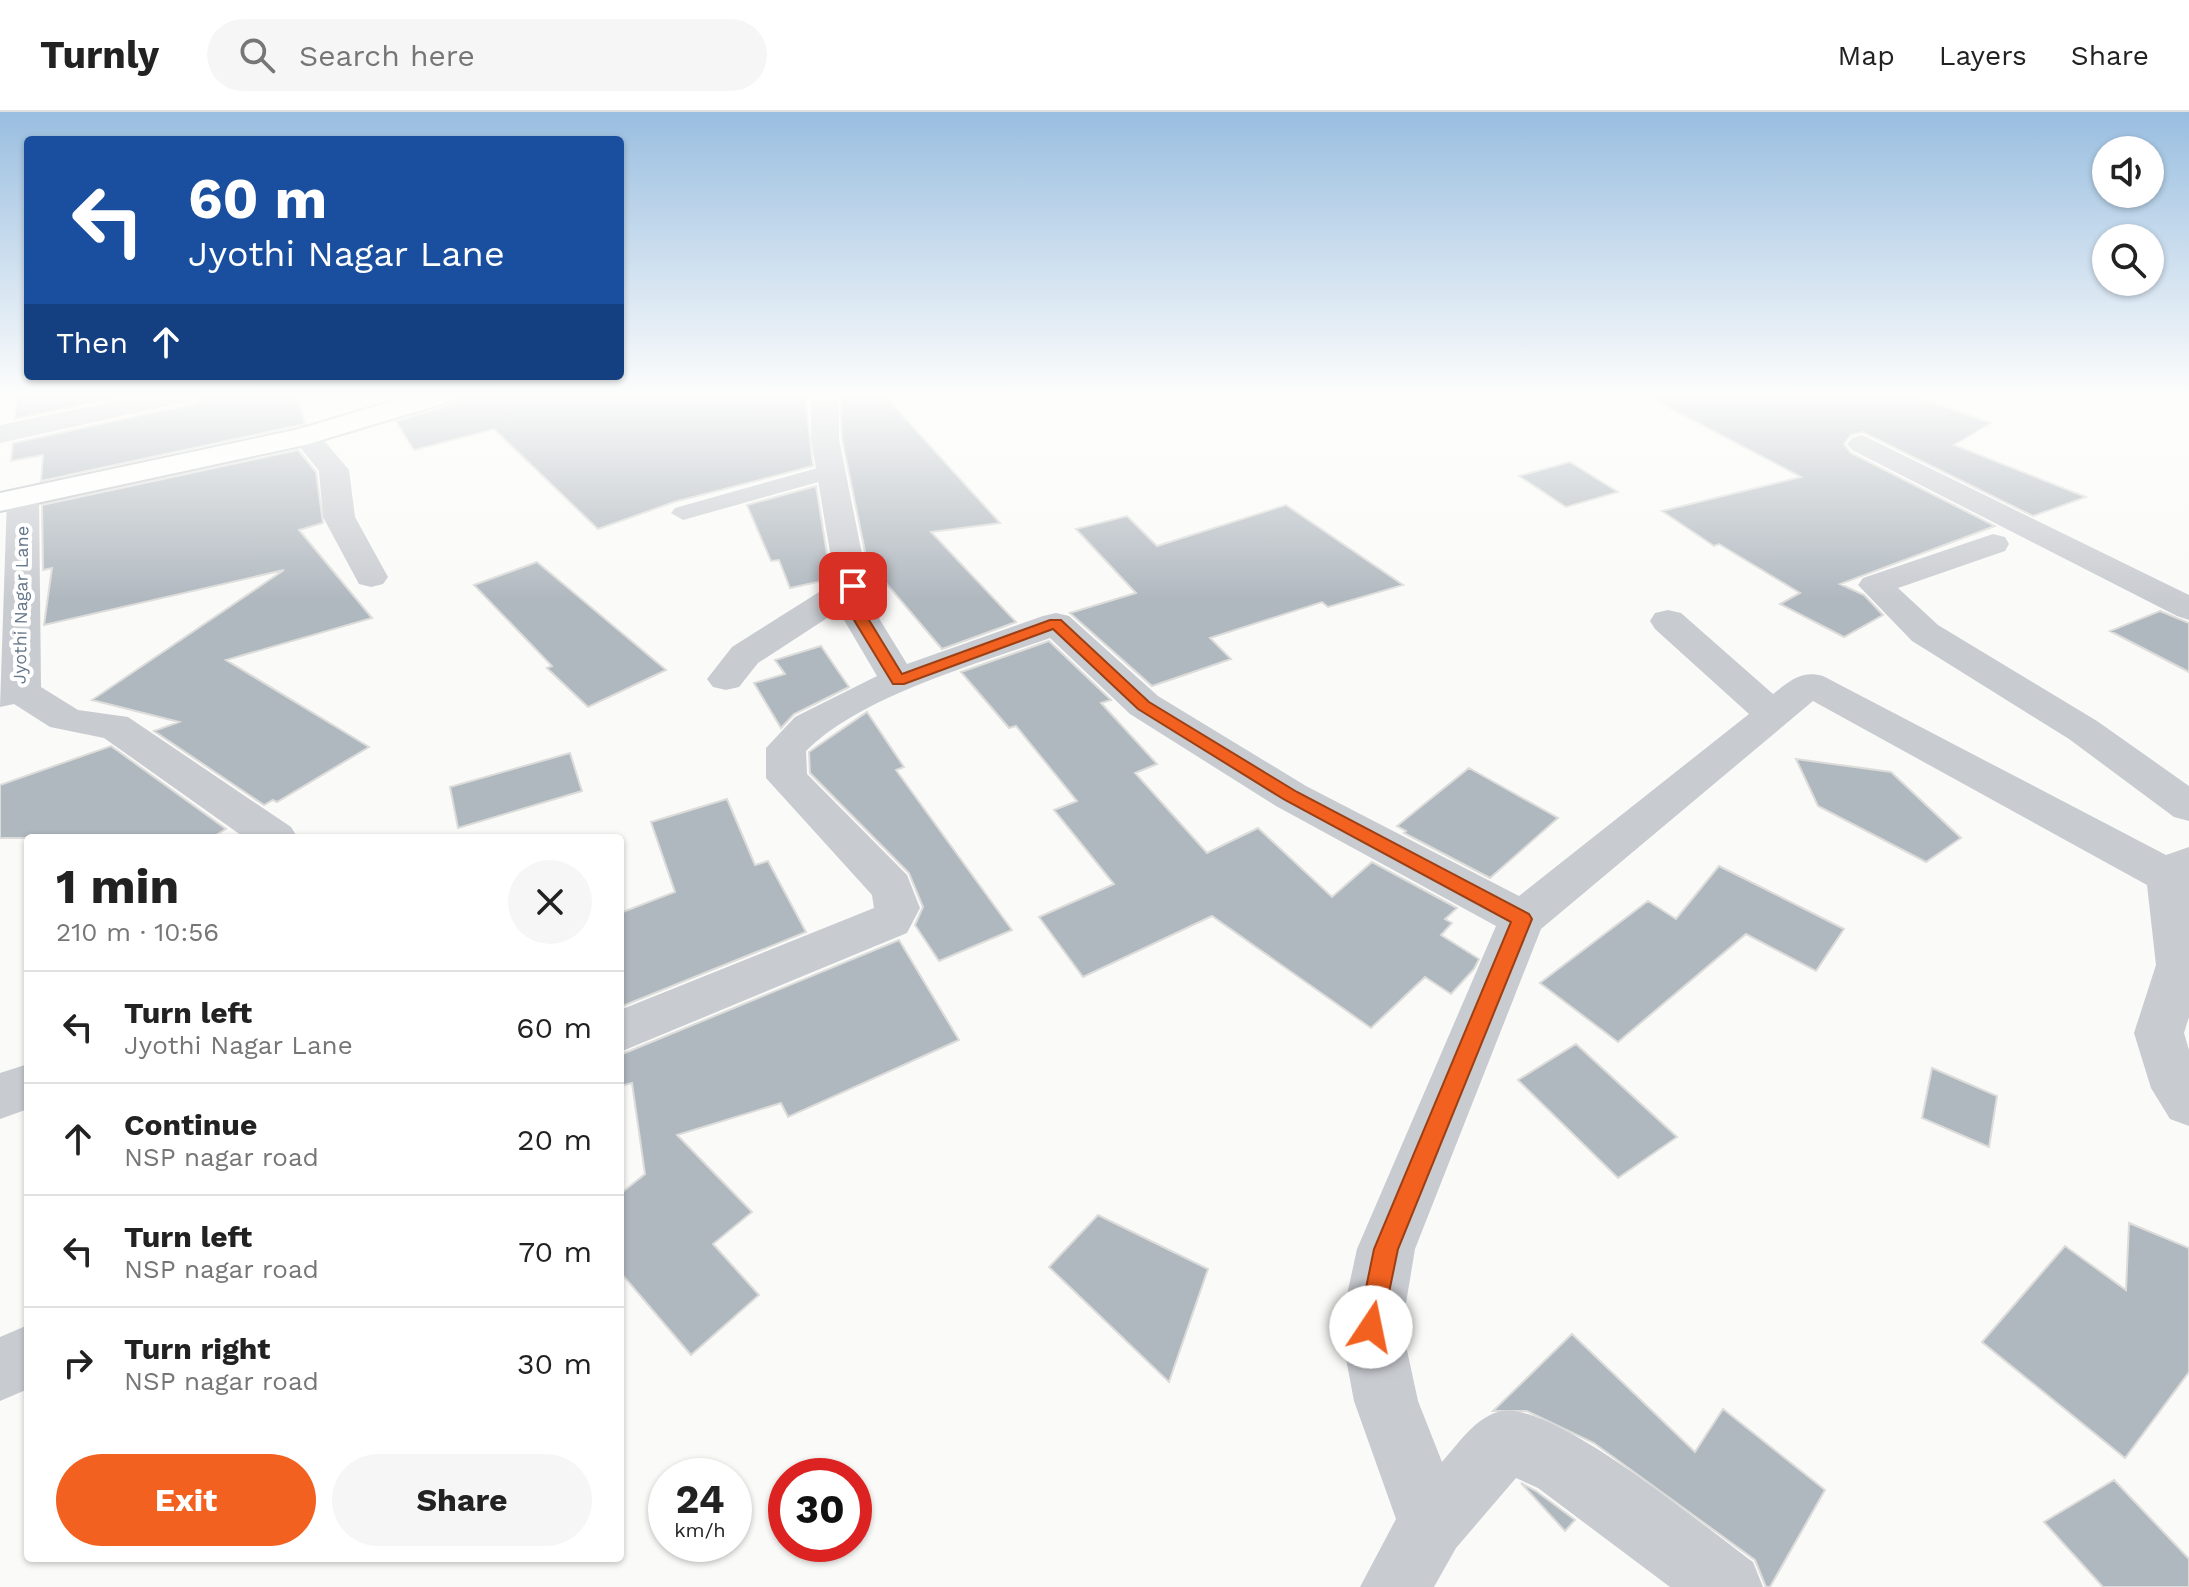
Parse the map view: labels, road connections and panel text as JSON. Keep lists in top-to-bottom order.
{
  "streets": {
    "street": ["Jyothi Nagar Lane"]
  },
  "page": {
    "header": "Turnly",
    "search": "Search here",
    "nav": ["Map", "Layers", "Share"],
    "turn": ["60 m", "Jyothi Nagar Lane"],
    "then": "Then",
    "heading": ["1 min", "210 m · 10:56"],
    "list": [
      {
        "name": "Turn left",
        "note": "Jyothi Nagar Lane",
        "value": "60 m"
      },
      {
        "name": "Continue",
        "note": "NSP nagar road",
        "value": "20 m"
      },
      {
        "name": "Turn left",
        "note": "NSP nagar road",
        "value": "70 m"
      },
      {
        "name": "Turn right",
        "note": "NSP nagar road",
        "value": "30 m"
      }
    ],
    "buttons": ["Exit", "Share"],
    "speed": "24 km/h",
    "limit": "30"
  }
}
